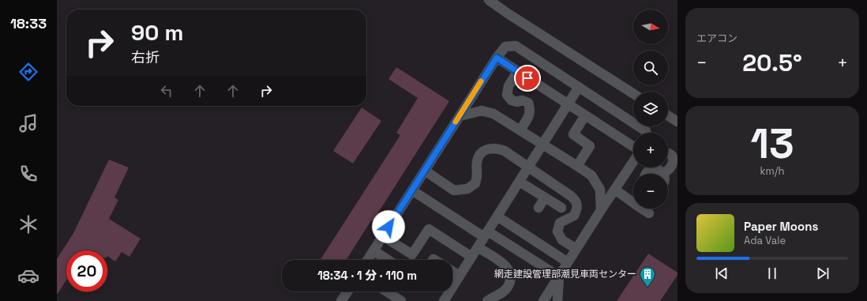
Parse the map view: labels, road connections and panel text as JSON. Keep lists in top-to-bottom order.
{
  "places": {
    "building": ["網走建設管理部潮見車両センター"]
  },
  "north": "right",
  "page": {
    "tabs": "18:33",
    "tile": [
      "エアコン",
      ["13", "km/h"]
    ],
    "map_buttons": ["+", "−"],
    "turn": ["90 m", "右折"],
    "heat": ["−", "20.5°", "+"],
    "song": ["Paper Moons", "Ada Vale"],
    "limit": "20",
    "trip": "18:34 · 1 分 · 110 m"
  }
}
